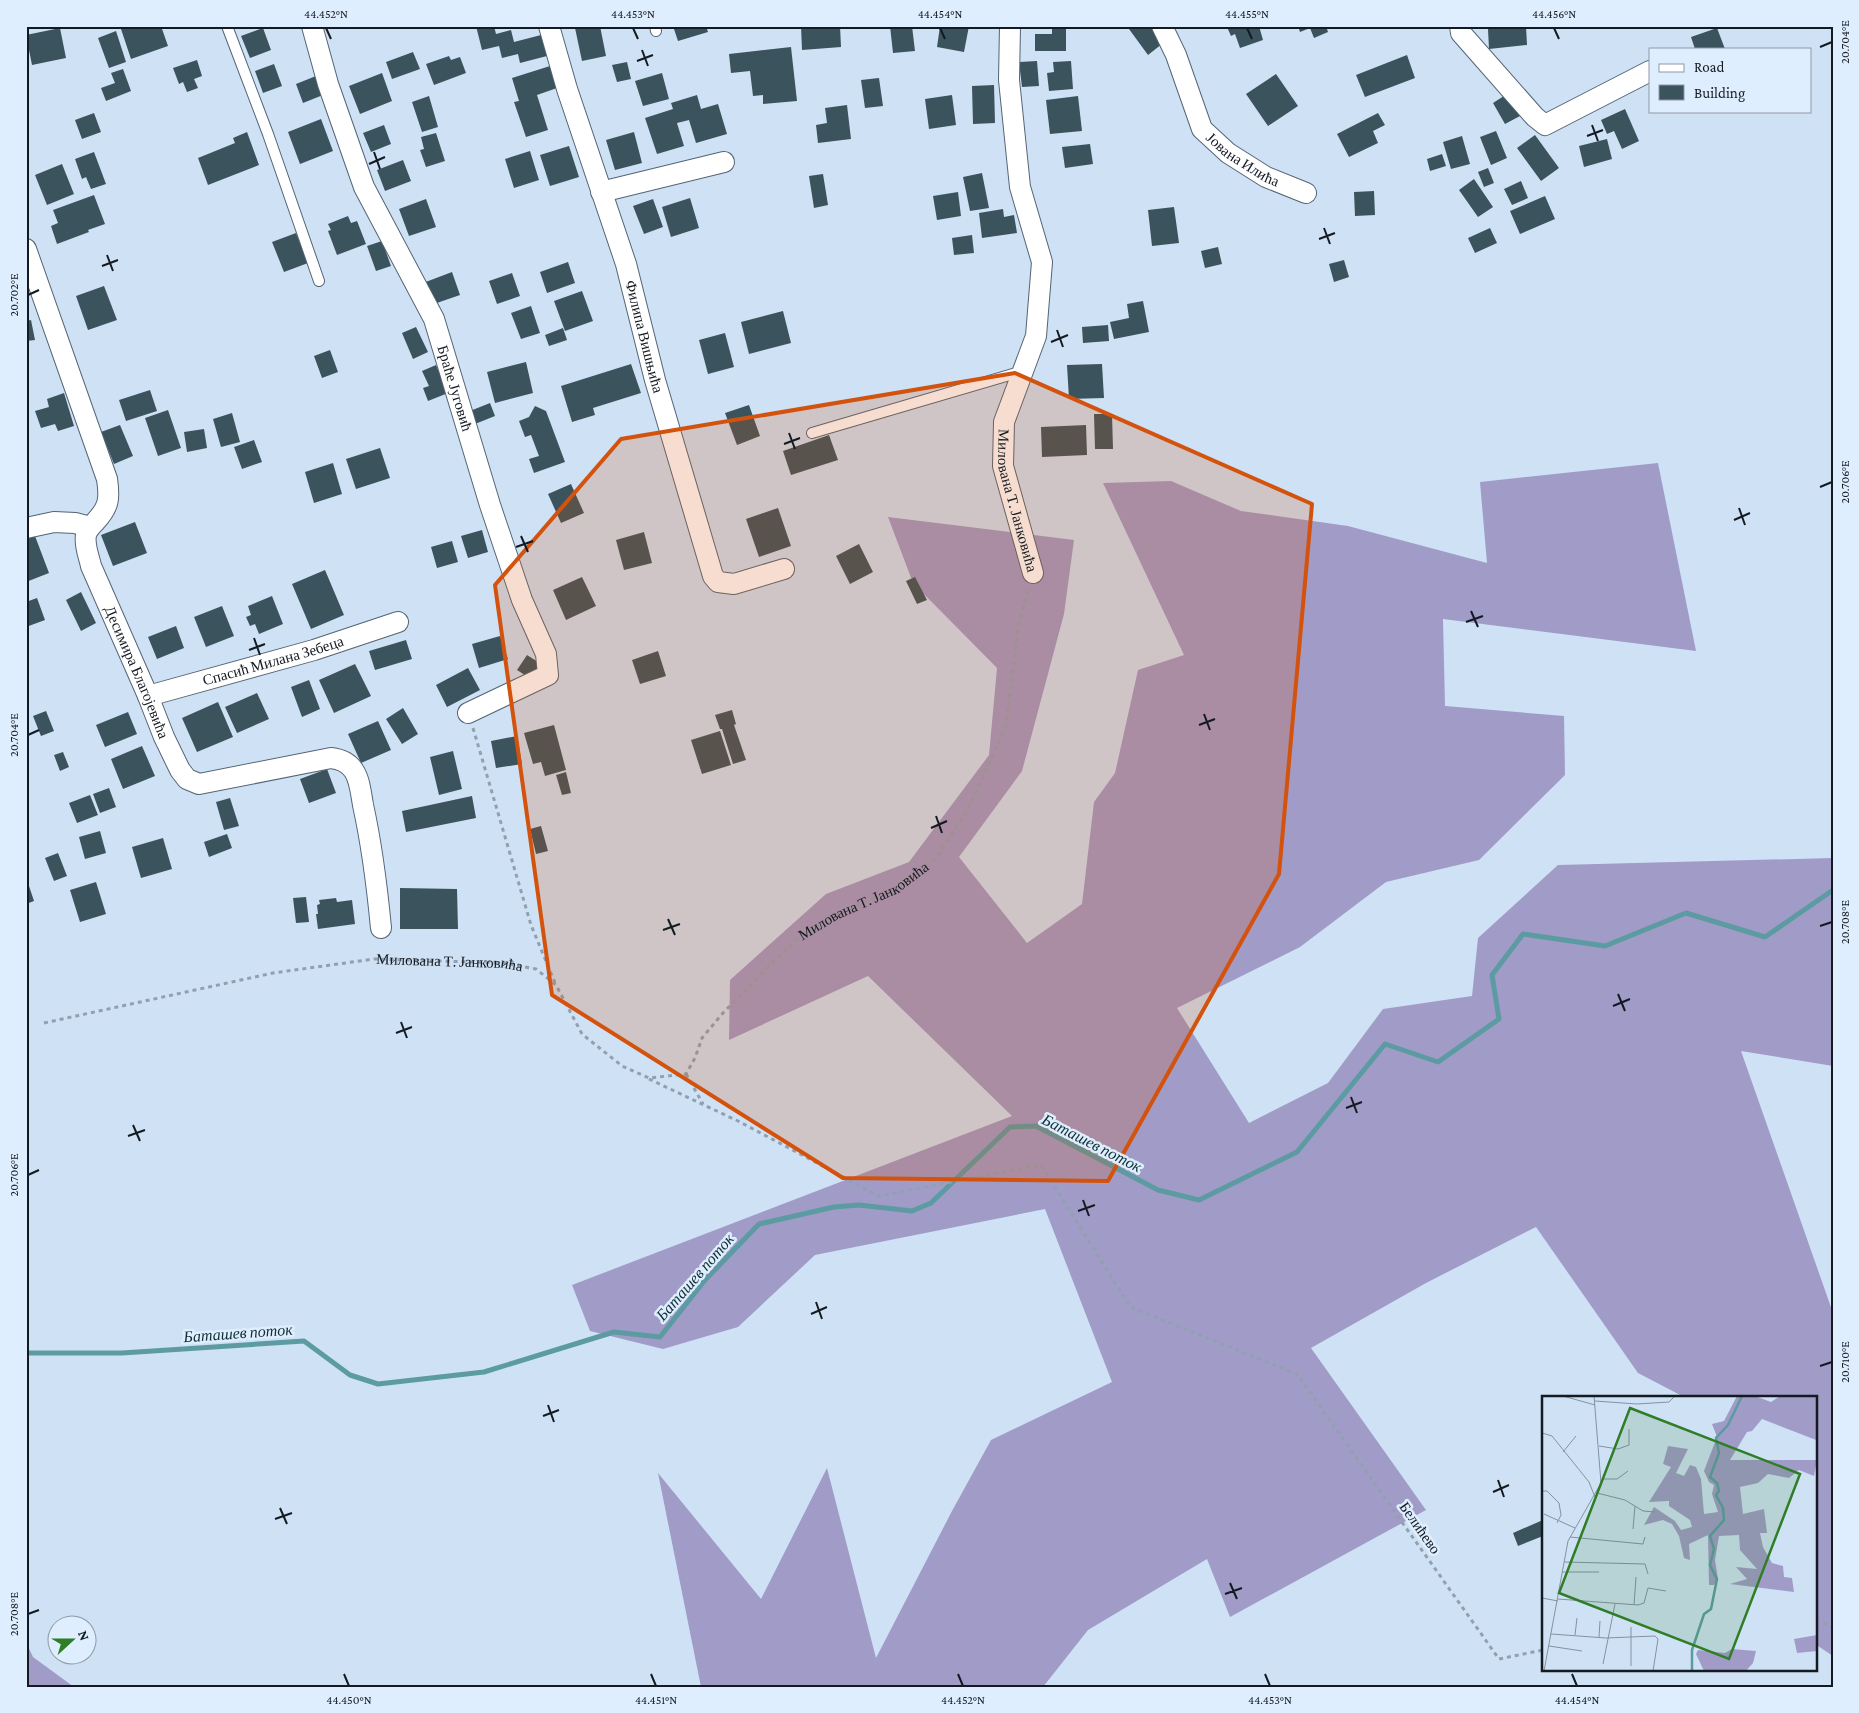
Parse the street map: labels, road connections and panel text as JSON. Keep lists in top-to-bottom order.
{
  "streets": {
    "street": [
      "Јована Илића",
      "Филипа Вишњића",
      "Браће Југовић",
      "Милована Т. Јанковића",
      "Спасић Милана Зебеца",
      "Десимира Благојевића"
    ],
    "path": ["Белићево"]
  },
  "crossings": [
    ["Милована Т. Јанковића", "Белићево"],
    ["Спасић Милана Зебеца", "Десимира Благојевића"]
  ],
  "water": ["Баташев поток"],
  "legend": ["Road", "Building"],
  "north": "right",
  "coordinates": [
    "44.452°N",
    "44.453°N",
    "44.454°N",
    "44.455°N",
    "44.456°N",
    "20.704°E",
    "20.702°E",
    "20.706°E",
    "20.708°E",
    "20.710°E",
    "44.450°N",
    "44.451°N"
  ]
}
